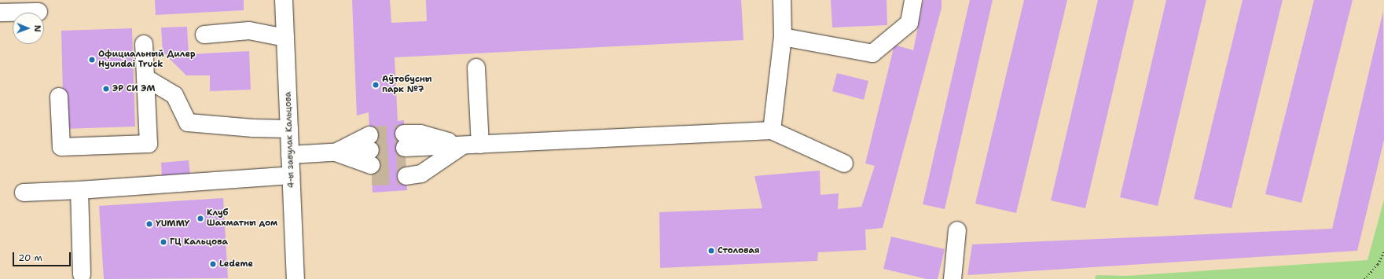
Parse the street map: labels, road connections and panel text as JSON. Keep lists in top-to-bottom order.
{
  "streets": {
    "street": ["4-ы завулак Кальцова"]
  },
  "places": [
    "Официальный Дилер Hyundai Truck",
    "Аўтобусны парк №7",
    "ЭР СИ ЭМ",
    "Клуб Шахматны дом",
    "YUMMY",
    "ГЦ Кальцова",
    "Столовая",
    "Ledeme"
  ],
  "scale_bar": "20 m",
  "north": "right"
}
